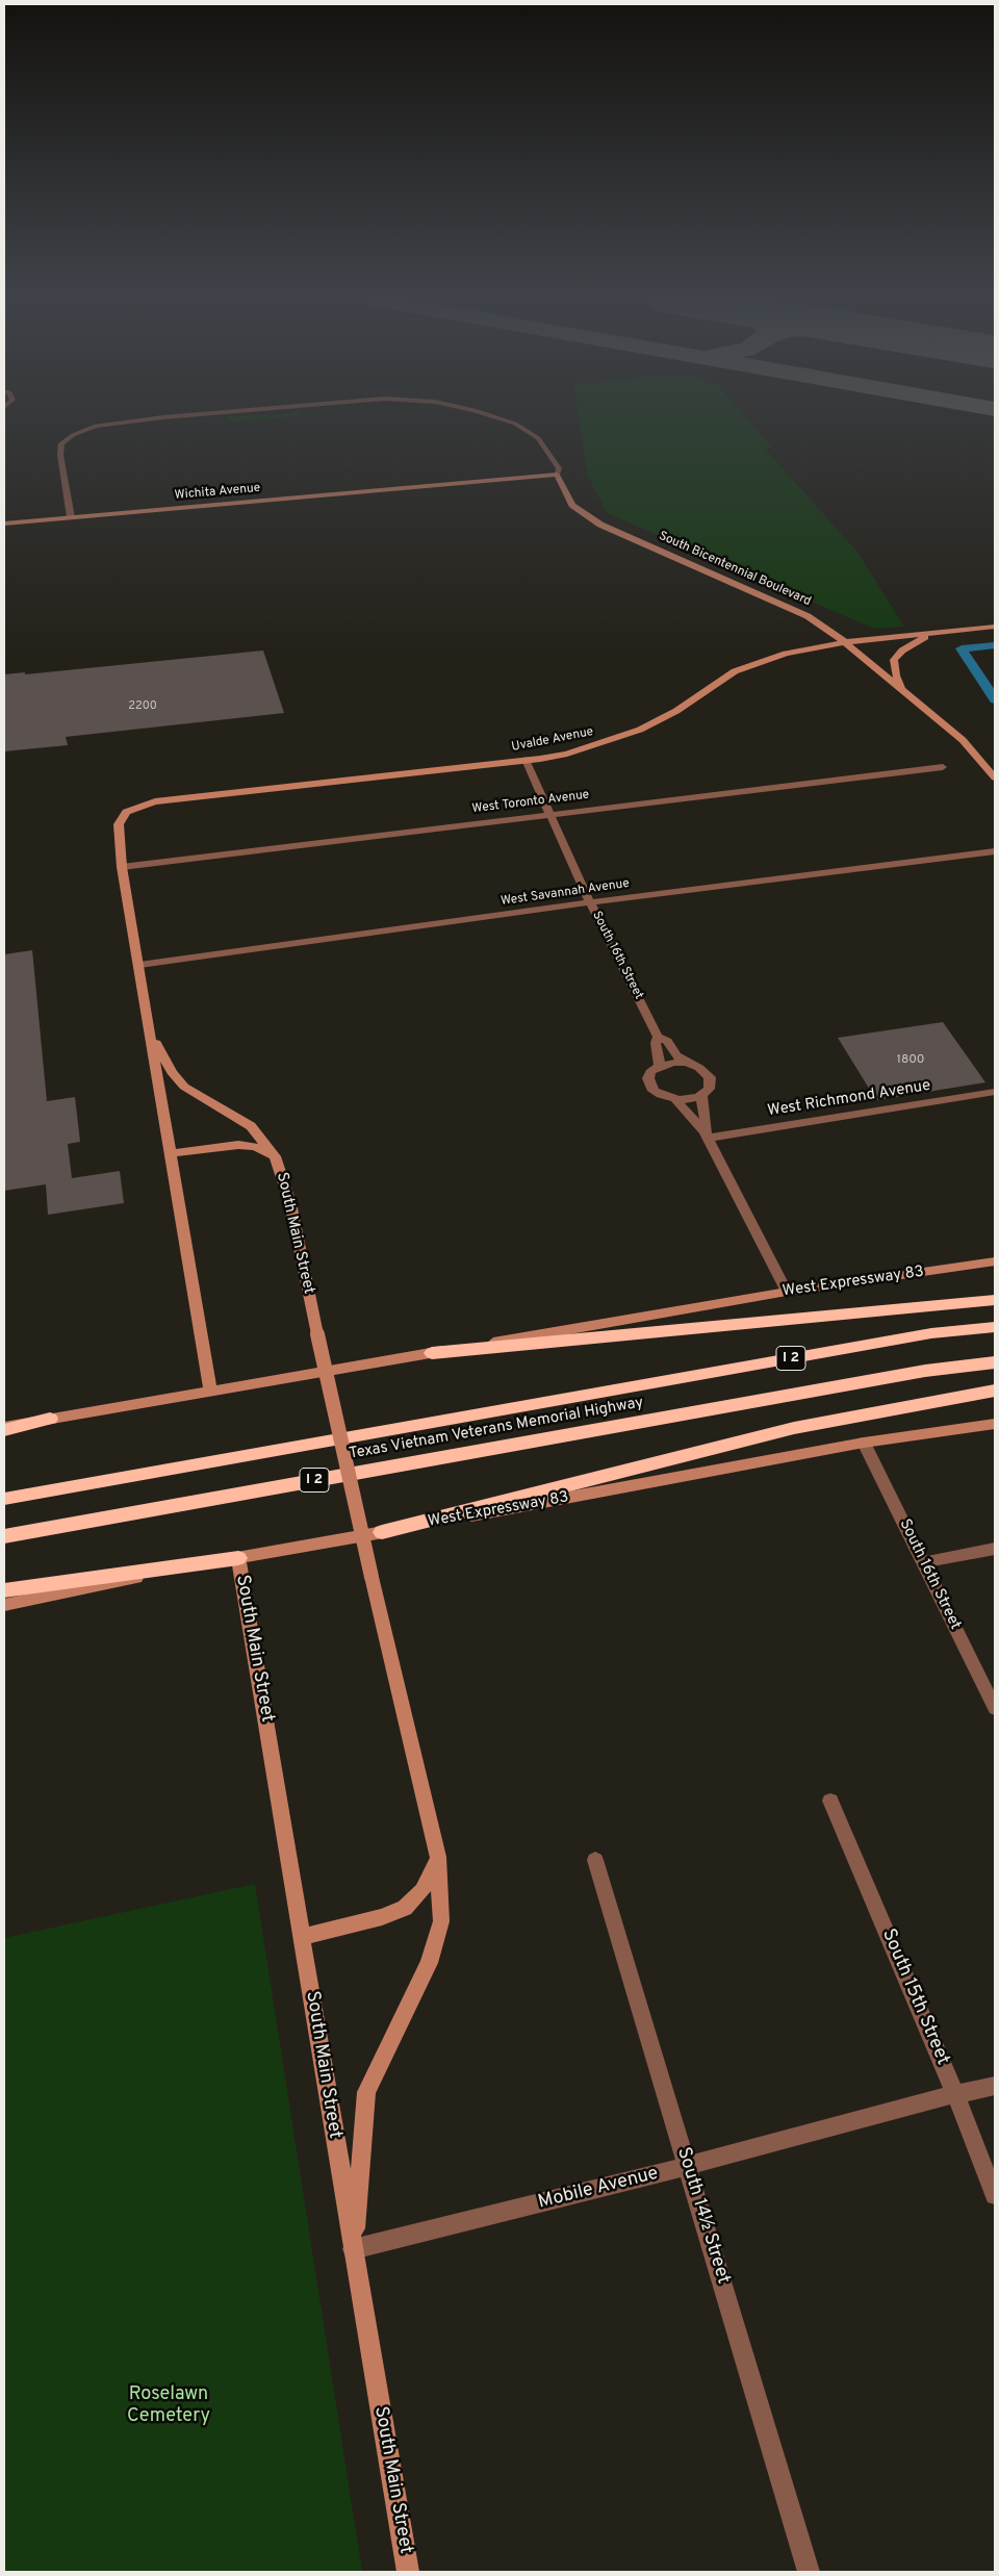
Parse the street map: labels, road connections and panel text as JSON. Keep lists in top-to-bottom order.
{
  "streets": {
    "highway": ["I 2", "Texas Vietnam Veterans Memorial Highway"],
    "street": [
      "Wichita Avenue",
      "South Bicentennial Boulevard",
      "Uvalde Avenue",
      "West Toronto Avenue",
      "West Savannah Avenue",
      "South 16th Street",
      "West Richmond Avenue",
      "South Main Street",
      "West Expressway 83",
      "South 15th Street",
      "Mobile Avenue",
      "South 14½ Street"
    ]
  },
  "crossings": [
    ["Wichita Avenue", "South Bicentennial Boulevard"],
    ["South Bicentennial Boulevard", "Uvalde Avenue"],
    ["Uvalde Avenue", "South 16th Street"],
    ["Uvalde Avenue", "South Main Street"],
    ["West Toronto Avenue", "South 16th Street"],
    ["West Toronto Avenue", "South Main Street"],
    ["West Savannah Avenue", "South 16th Street"],
    ["West Savannah Avenue", "South Main Street"],
    ["South 16th Street", "West Expressway 83"],
    ["South Main Street", "West Expressway 83"],
    ["South Main Street", "Mobile Avenue"],
    ["South 15th Street", "Mobile Avenue"],
    ["Mobile Avenue", "South 14½ Street"]
  ],
  "parks": ["Roselawn Cemetery"],
  "house_numbers": ["2200", "1800"]
}
